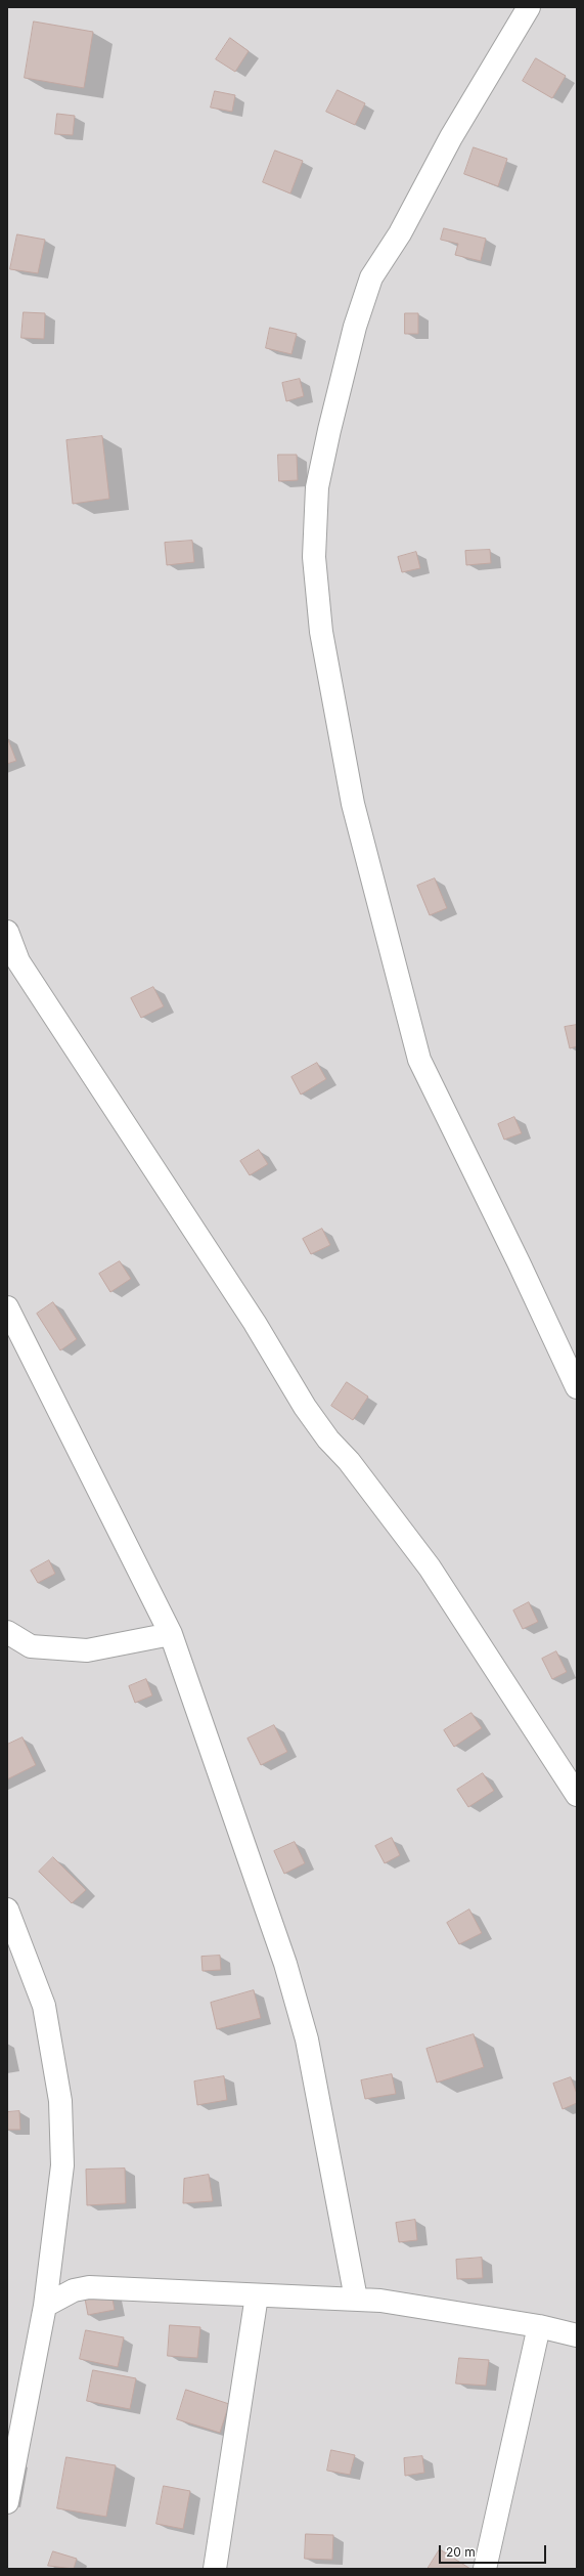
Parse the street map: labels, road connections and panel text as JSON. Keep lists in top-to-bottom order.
{
  "scale_bar": "20 m"
}
